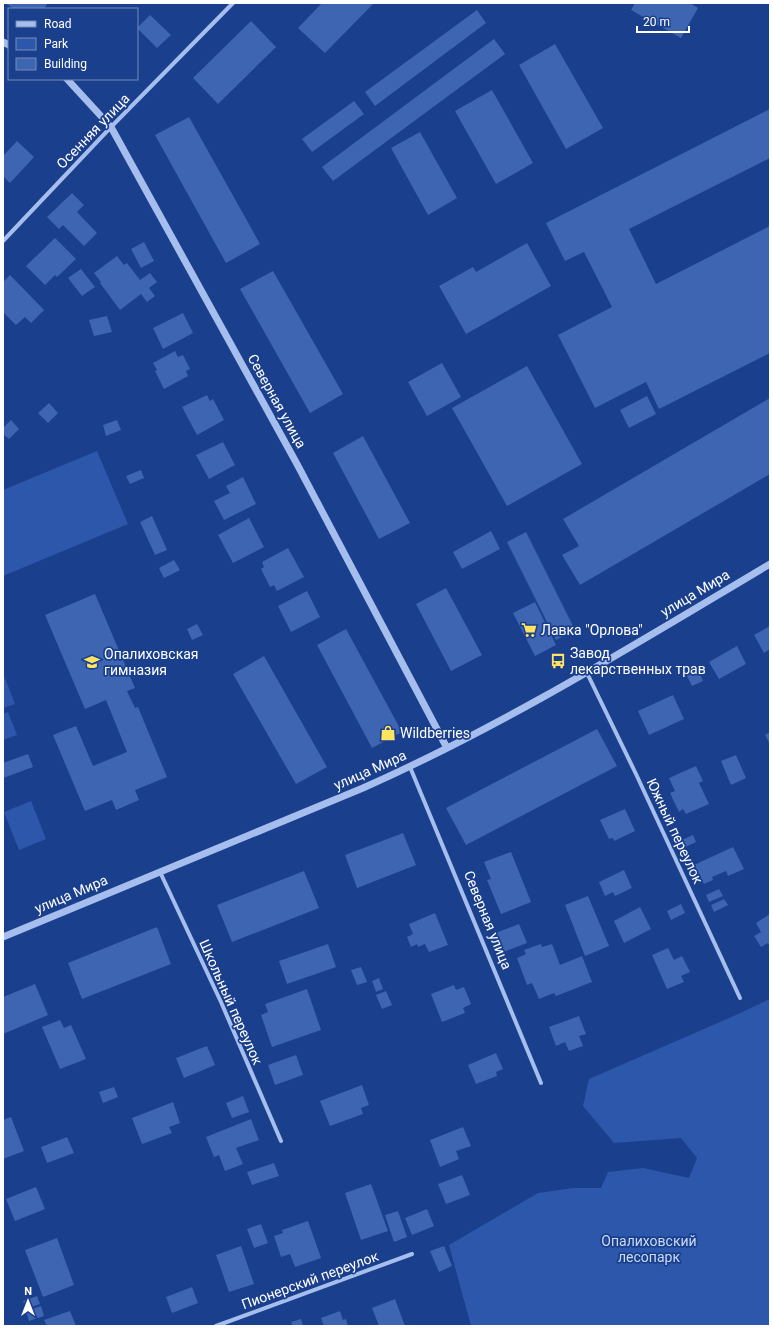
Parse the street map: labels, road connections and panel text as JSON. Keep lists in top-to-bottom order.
{
  "streets": {
    "street": [
      "Осенняя улица",
      "Северная улица",
      "улица Мира",
      "Южный переулок",
      "Школьный переулок",
      "Пионерский переулок"
    ]
  },
  "crossings": [
    ["Осенняя улица", "Северная улица"],
    ["Северная улица", "улица Мира"],
    ["улица Мира", "Южный переулок"],
    ["улица Мира", "Школьный переулок"]
  ],
  "parks": ["Опалиховский лесопарк"],
  "places": {
    "supermarket": ["Лавка \"Орлова\""],
    "bus stop": ["Завод лекарственных трав"],
    "school or university": ["Опалиховская гимназия"],
    "shop": ["Wildberries"]
  },
  "legend": ["Road", "Park", "Building"],
  "scale_bar": "20 m",
  "north": "top"
}
